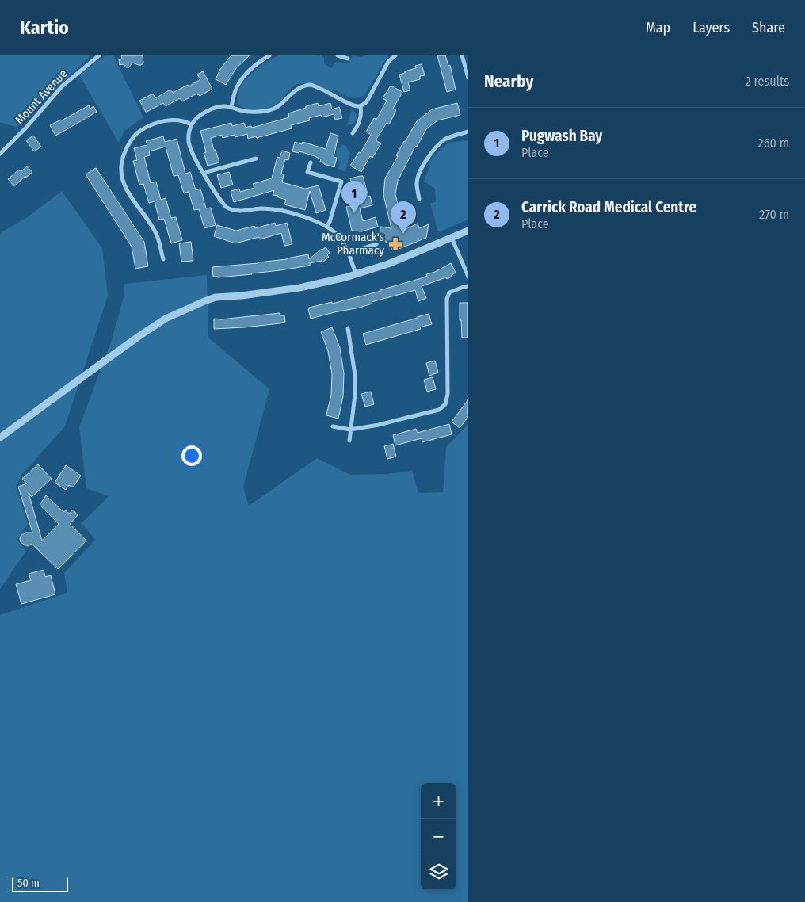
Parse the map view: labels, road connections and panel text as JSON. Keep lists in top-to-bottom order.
{
  "streets": {
    "street": ["Mount Avenue"]
  },
  "places": {
    "pharmacy": ["McCormack's Pharmacy"]
  },
  "scale_bar": "50 m",
  "page": {
    "header": "Kartio",
    "nav": ["Map", "Layers", "Share"],
    "heading": ["Nearby", "2 results"],
    "list": [
      {
        "mark": "1",
        "name": "Pugwash Bay",
        "note": "Place",
        "value": "260 m"
      },
      {
        "mark": "2",
        "name": "Carrick Road Medical Centre",
        "note": "Place",
        "value": "270 m"
      }
    ],
    "pins": ["1", "2"],
    "map_buttons": ["+", "−"],
    "scale": "50 m"
  }
}
